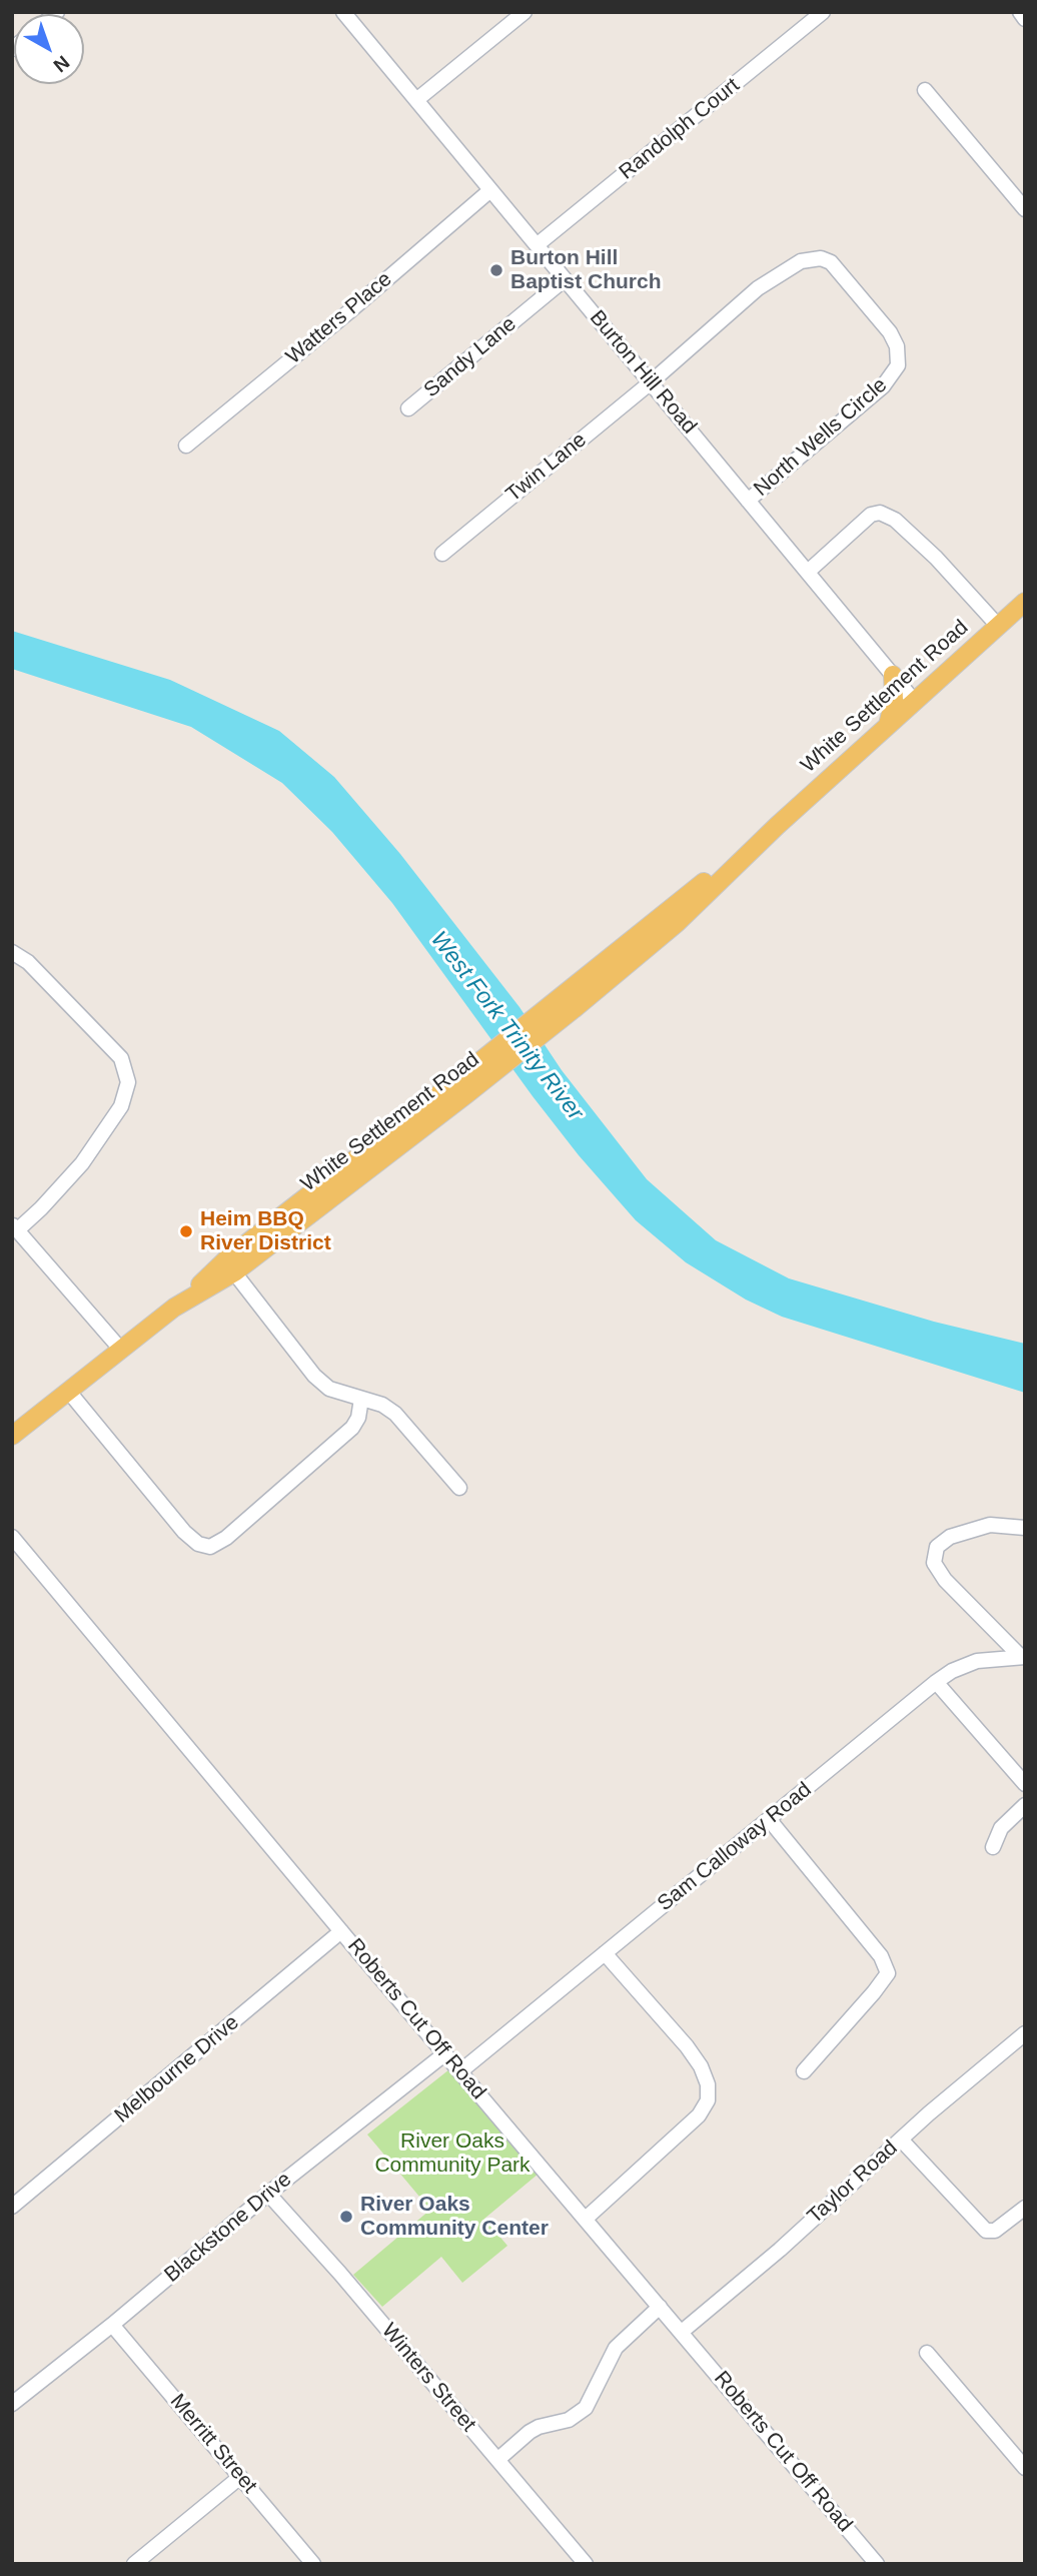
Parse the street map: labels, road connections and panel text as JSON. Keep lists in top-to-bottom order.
{
  "streets": {
    "main road": ["White Settlement Road"],
    "street": [
      "Randolph Court",
      "Watters Place",
      "Sandy Lane",
      "Burton Hill Road",
      "North Wells Circle",
      "Twin Lane",
      "Sam Calloway Road",
      "Roberts Cut Off Road",
      "Melbourne Drive",
      "Taylor Road",
      "Blackstone Drive",
      "Winters Street",
      "Merritt Street"
    ]
  },
  "crossings": [
    ["Randolph Court", "Burton Hill Road"],
    ["Watters Place", "Burton Hill Road"],
    ["Sandy Lane", "Burton Hill Road"],
    ["Burton Hill Road", "North Wells Circle"],
    ["Burton Hill Road", "Twin Lane"],
    ["Burton Hill Road", "White Settlement Road"],
    ["North Wells Circle", "Twin Lane"],
    ["Sam Calloway Road", "Roberts Cut Off Road"],
    ["Roberts Cut Off Road", "Melbourne Drive"],
    ["Roberts Cut Off Road", "Taylor Road"],
    ["Roberts Cut Off Road", "Blackstone Drive"],
    ["Blackstone Drive", "Winters Street"],
    ["Blackstone Drive", "Merritt Street"]
  ],
  "water": ["West Fork Trinity River"],
  "parks": ["River Oaks Community Park"],
  "places": ["Burton Hill Baptist Church", "Heim BBQ River District", "River Oaks Community Center"],
  "north": "bottom right"
}
